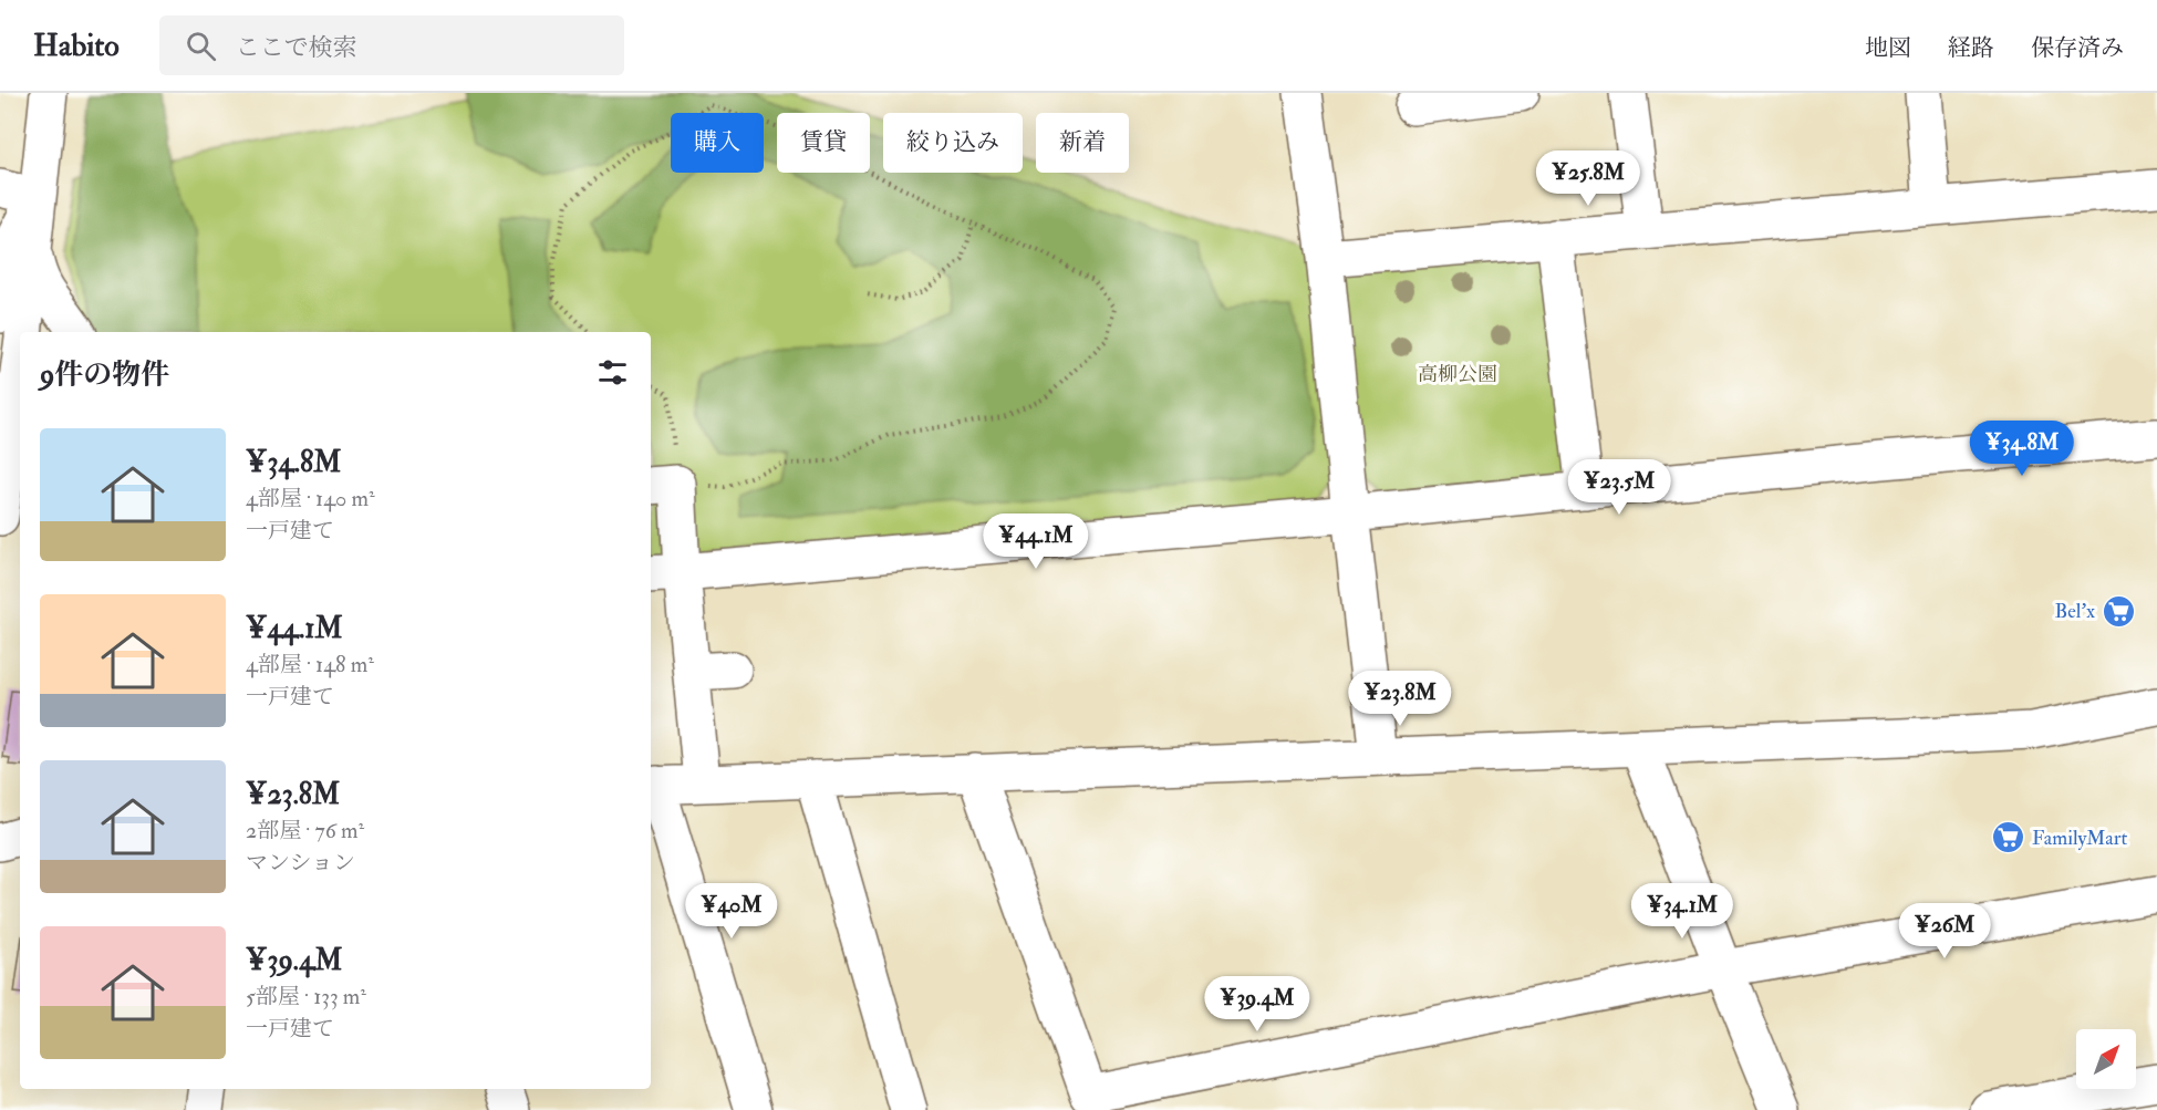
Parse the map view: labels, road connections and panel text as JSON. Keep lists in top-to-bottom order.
{
  "parks": ["高柳公園"],
  "places": {
    "supermarket": ["Bel'x", "FamilyMart"]
  },
  "north": "top right",
  "page": {
    "header": "Habito",
    "search": "ここで検索",
    "nav": ["地図", "経路", "保存済み"],
    "chip": [
      "購入",
      "賃貸",
      "絞り込み",
      "新着"
    ],
    "price": [
      "¥25.8M",
      "¥34.8M",
      "¥23.5M",
      "¥44.1M",
      "¥23.8M",
      "¥40M",
      "¥34.1M",
      "¥26M",
      "¥39.4M"
    ],
    "heading": "9件の物件",
    "list": [
      {
        "name": "¥34.8M",
        "note": "4部屋 · 140 m² · 一戸建て"
      },
      {
        "name": "¥44.1M",
        "note": "4部屋 · 148 m² · 一戸建て"
      },
      {
        "name": "¥23.8M",
        "note": "2部屋 · 76 m² · マンション"
      },
      {
        "name": "¥39.4M",
        "note": "5部屋 · 133 m² · 一戸建て"
      }
    ]
  }
}
